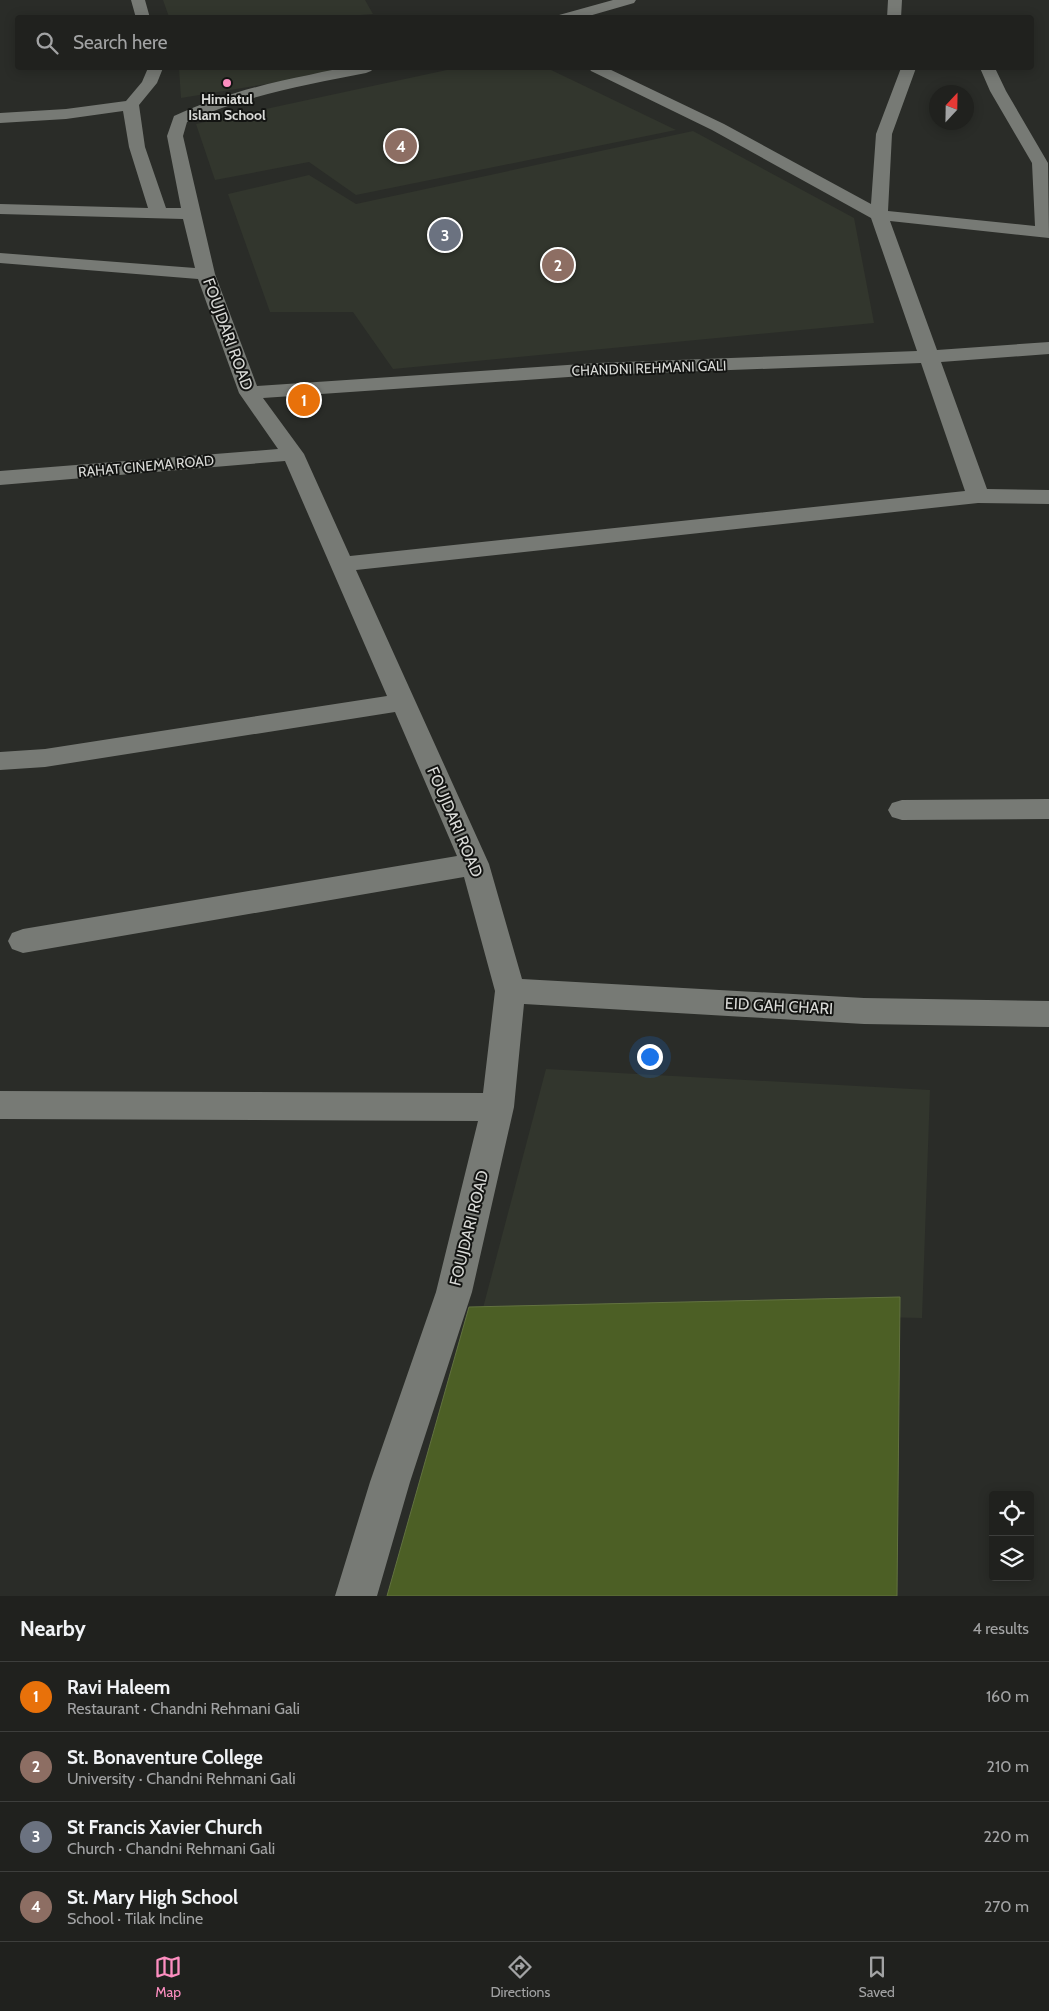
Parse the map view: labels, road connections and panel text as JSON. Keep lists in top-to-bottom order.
{
  "streets": {
    "street": [
      "FOUJDARI ROAD",
      "CHANDNI REHMANI GALI",
      "RAHAT CINEMA ROAD",
      "EID GAH CHARI"
    ]
  },
  "crossings": [
    ["FOUJDARI ROAD", "CHANDNI REHMANI GALI"],
    ["FOUJDARI ROAD", "RAHAT CINEMA ROAD"],
    ["FOUJDARI ROAD", "EID GAH CHARI"]
  ],
  "places": ["Himiatul Islam School"],
  "north": "top",
  "page": {
    "search": "Search here",
    "pins": [
      "4",
      "3",
      "2",
      "1"
    ],
    "heading": ["Nearby", "4 results"],
    "list": [
      {
        "mark": "1",
        "name": "Ravi Haleem",
        "note": "Restaurant · Chandni Rehmani Gali",
        "value": "160 m"
      },
      {
        "mark": "2",
        "name": "St. Bonaventure College",
        "note": "University · Chandni Rehmani Gali",
        "value": "210 m"
      },
      {
        "mark": "3",
        "name": "St Francis Xavier Church",
        "note": "Church · Chandni Rehmani Gali",
        "value": "220 m"
      },
      {
        "mark": "4",
        "name": "St. Mary High School",
        "note": "School · Tilak Incline",
        "value": "270 m"
      }
    ],
    "nav": ["Map", "Directions", "Saved"]
  }
}
